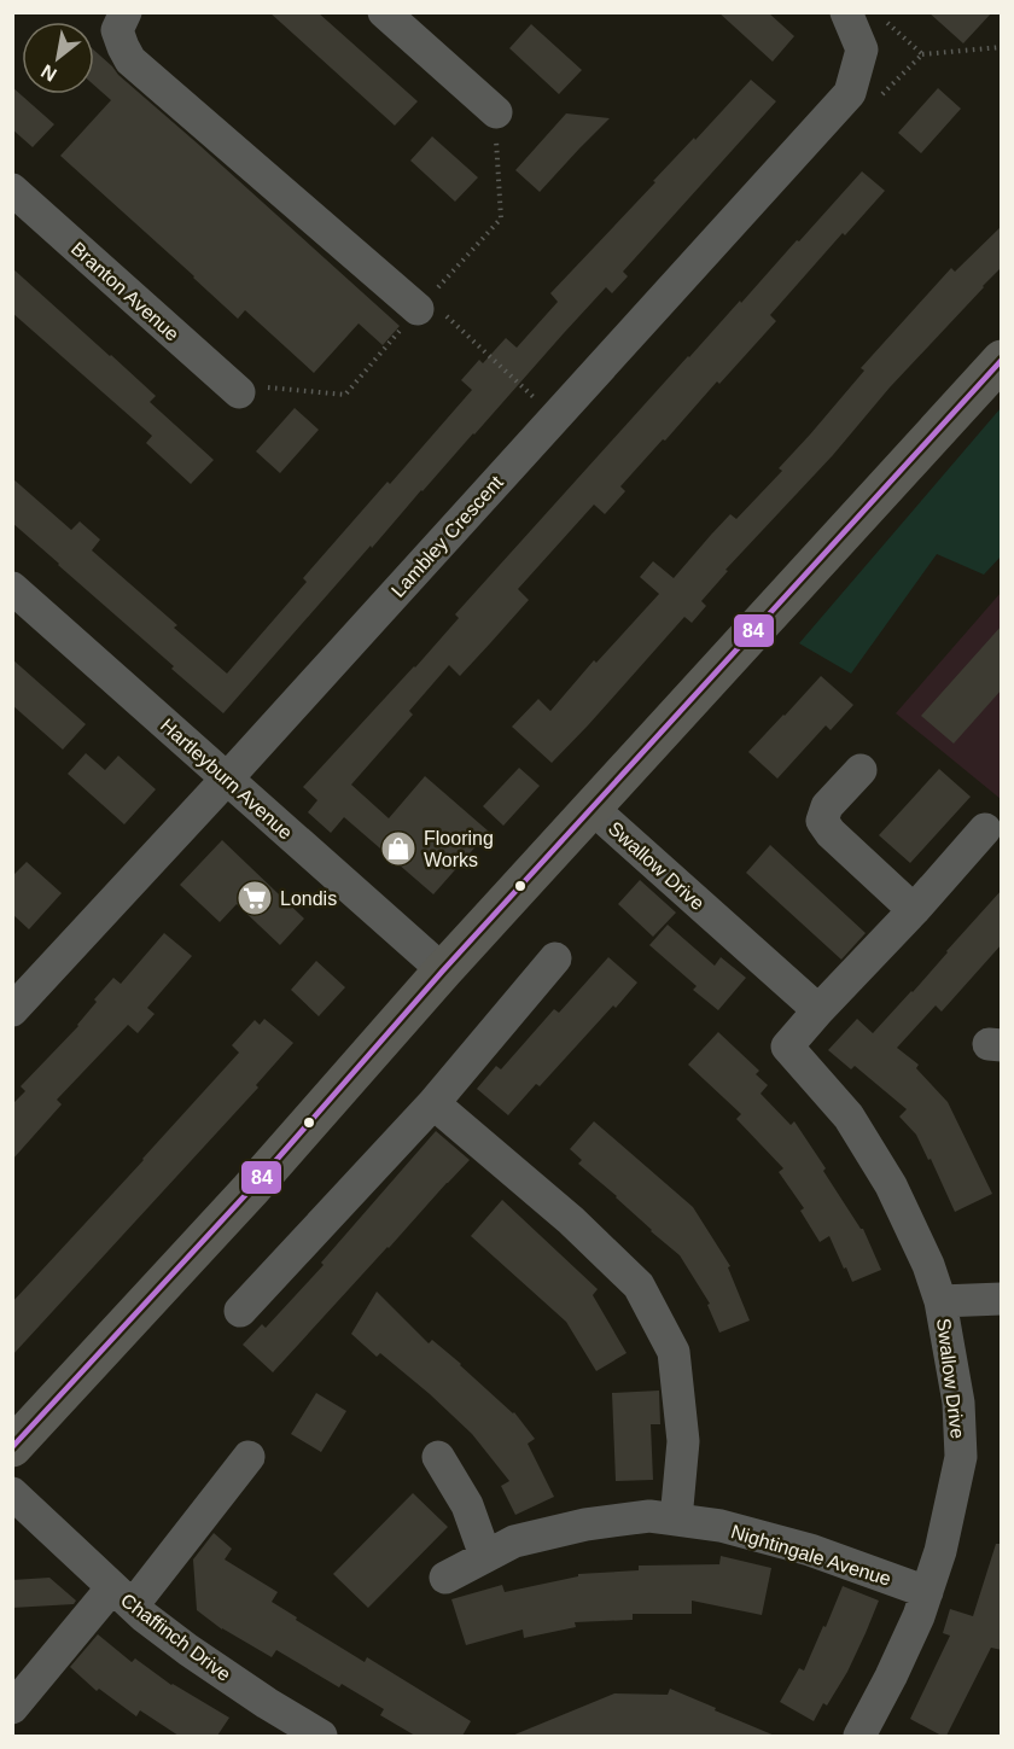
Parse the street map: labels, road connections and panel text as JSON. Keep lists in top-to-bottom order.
{
  "streets": {
    "street": [
      "Branton Avenue",
      "Lambley Crescent",
      "Hartleyburn Avenue",
      "Swallow Drive",
      "Nightingale Avenue",
      "Chaffinch Drive"
    ]
  },
  "crossings": [
    ["Lambley Crescent", "Hartleyburn Avenue"],
    ["Swallow Drive", "Nightingale Avenue"]
  ],
  "places": {
    "shop": ["Flooring Works"],
    "supermarket": ["Londis"]
  },
  "lines": ["transit line 84"],
  "north": "bottom left"
}
